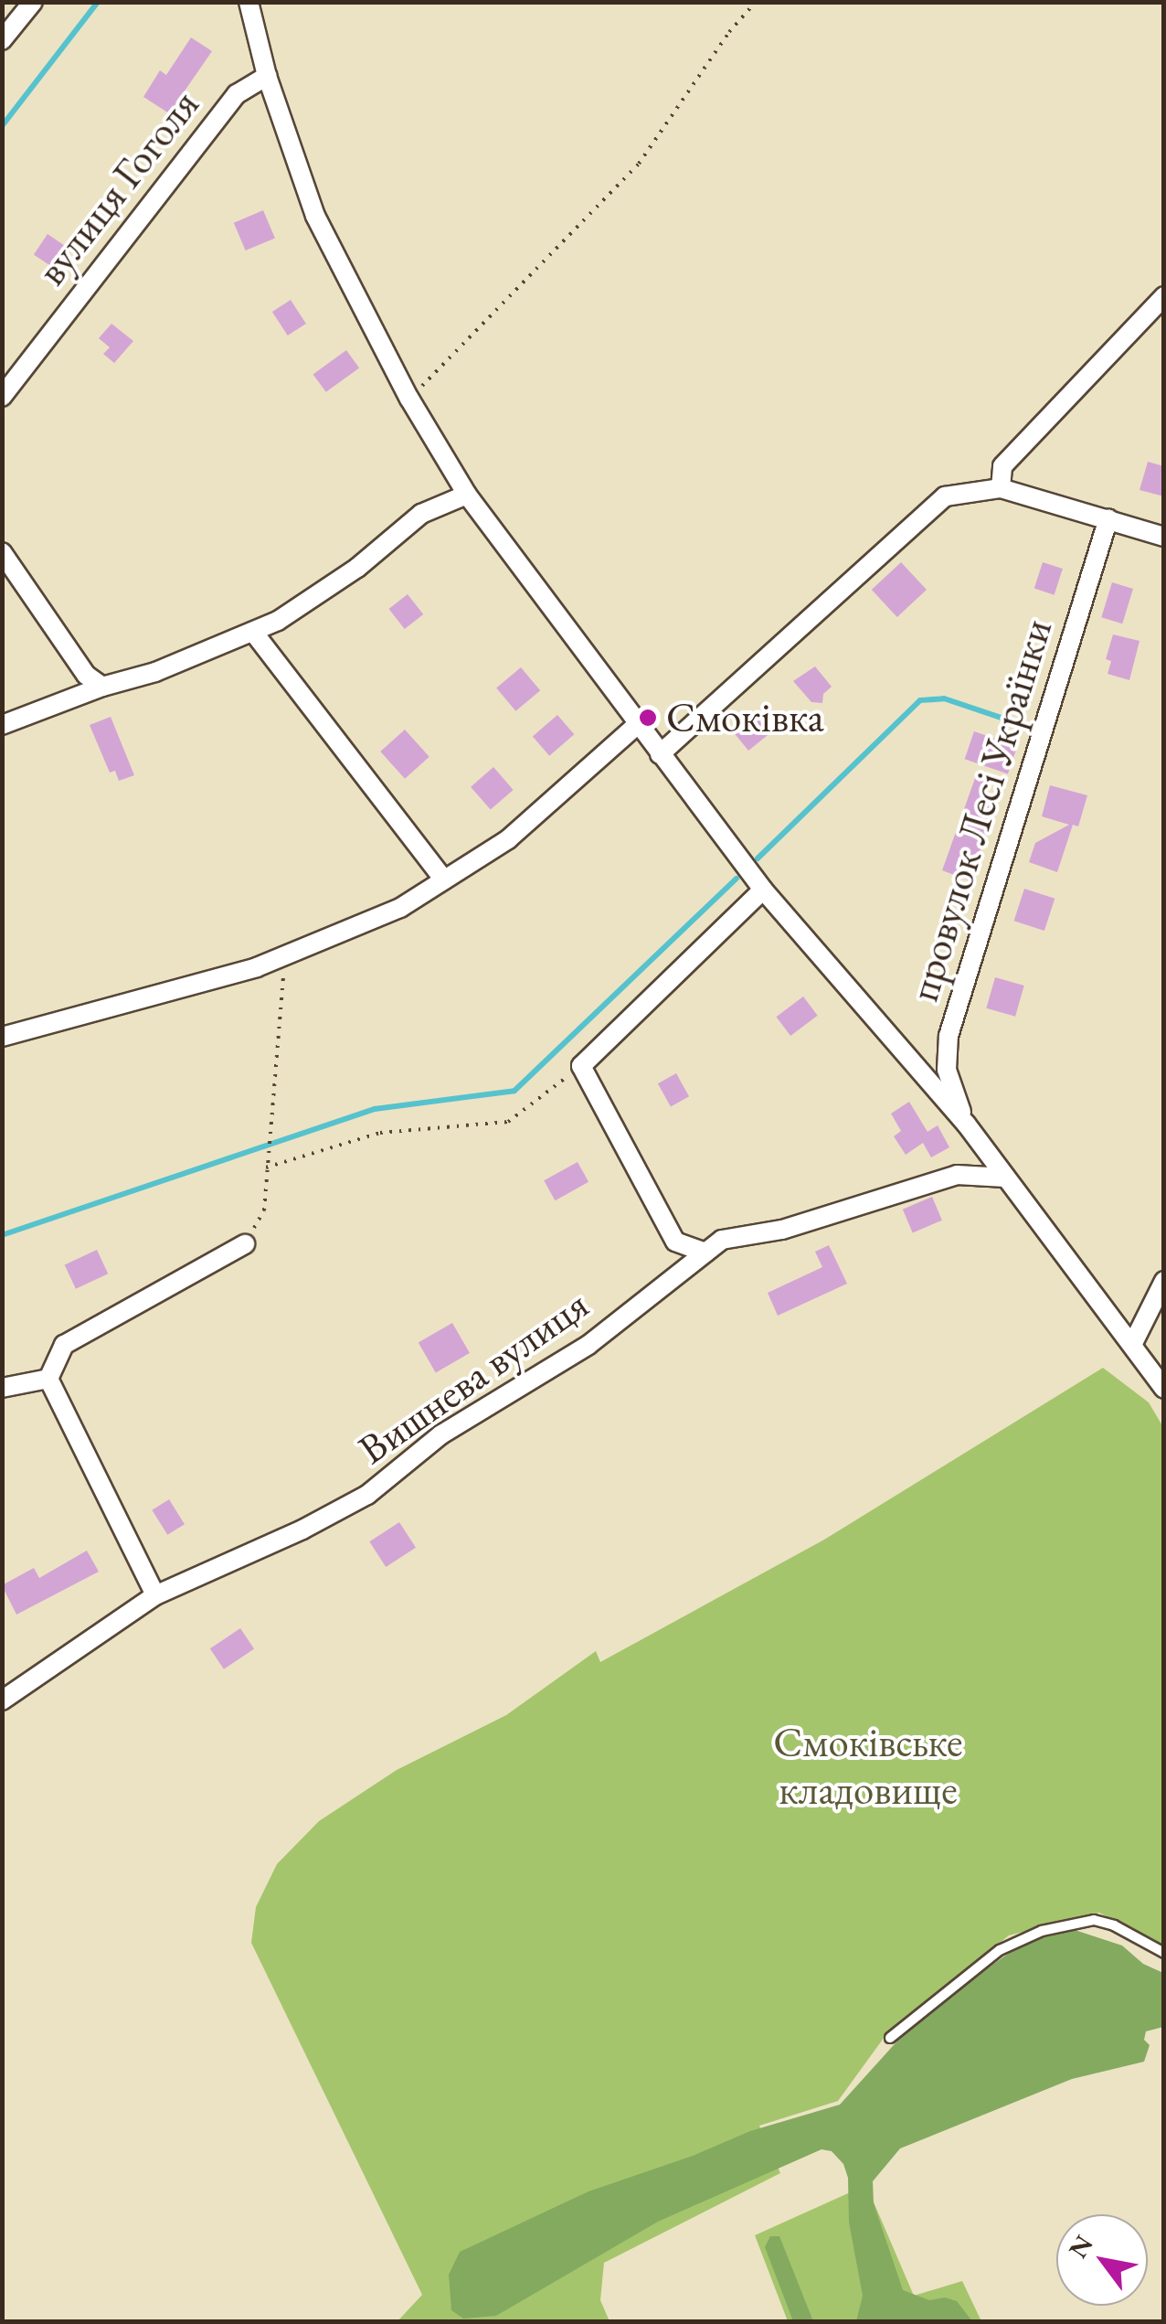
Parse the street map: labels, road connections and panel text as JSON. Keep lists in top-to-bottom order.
{
  "streets": {
    "street": ["вулиця Гоголя", "провулок Лесі Українки", "Вишнева вулиця"]
  },
  "parks": ["Смоківське кладовище"],
  "places": ["Смоківка"],
  "north": "top left"
}
